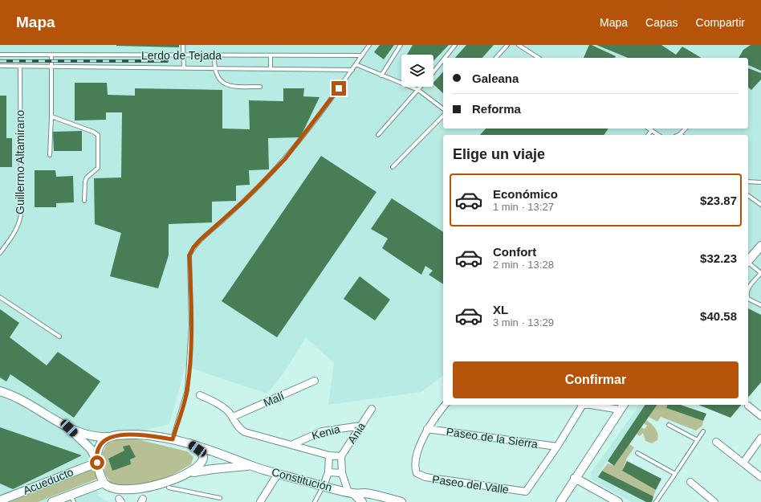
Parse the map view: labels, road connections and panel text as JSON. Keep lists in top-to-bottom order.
{
  "streets": {
    "street": [
      "Malí",
      "Kenia",
      "Ania",
      "Paseo de la Sierra",
      "Constitución",
      "Acueducto",
      "Paseo del Valle"
    ],
    "lane": ["Lerdo de Tejada", "Guillermo Altamirano"]
  },
  "crossings": [
    ["Lerdo de Tejada", "Guillermo Altamirano"],
    ["Kenia", "Ania"],
    ["Paseo de la Sierra", "Paseo del Valle"]
  ],
  "page": {
    "header": "Mapa",
    "nav": ["Mapa", "Capas", "Compartir"],
    "banner": ["Galeana", "Reforma"],
    "heading": "Elige un viaje",
    "list": [
      {
        "name": "Económico",
        "note": "1 min · 13:27",
        "value": "$23.87"
      },
      {
        "name": "Confort",
        "note": "2 min · 13:28",
        "value": "$32.23"
      },
      {
        "name": "XL",
        "note": "3 min · 13:29",
        "value": "$40.58"
      }
    ],
    "buttons": "Confirmar"
  }
}
